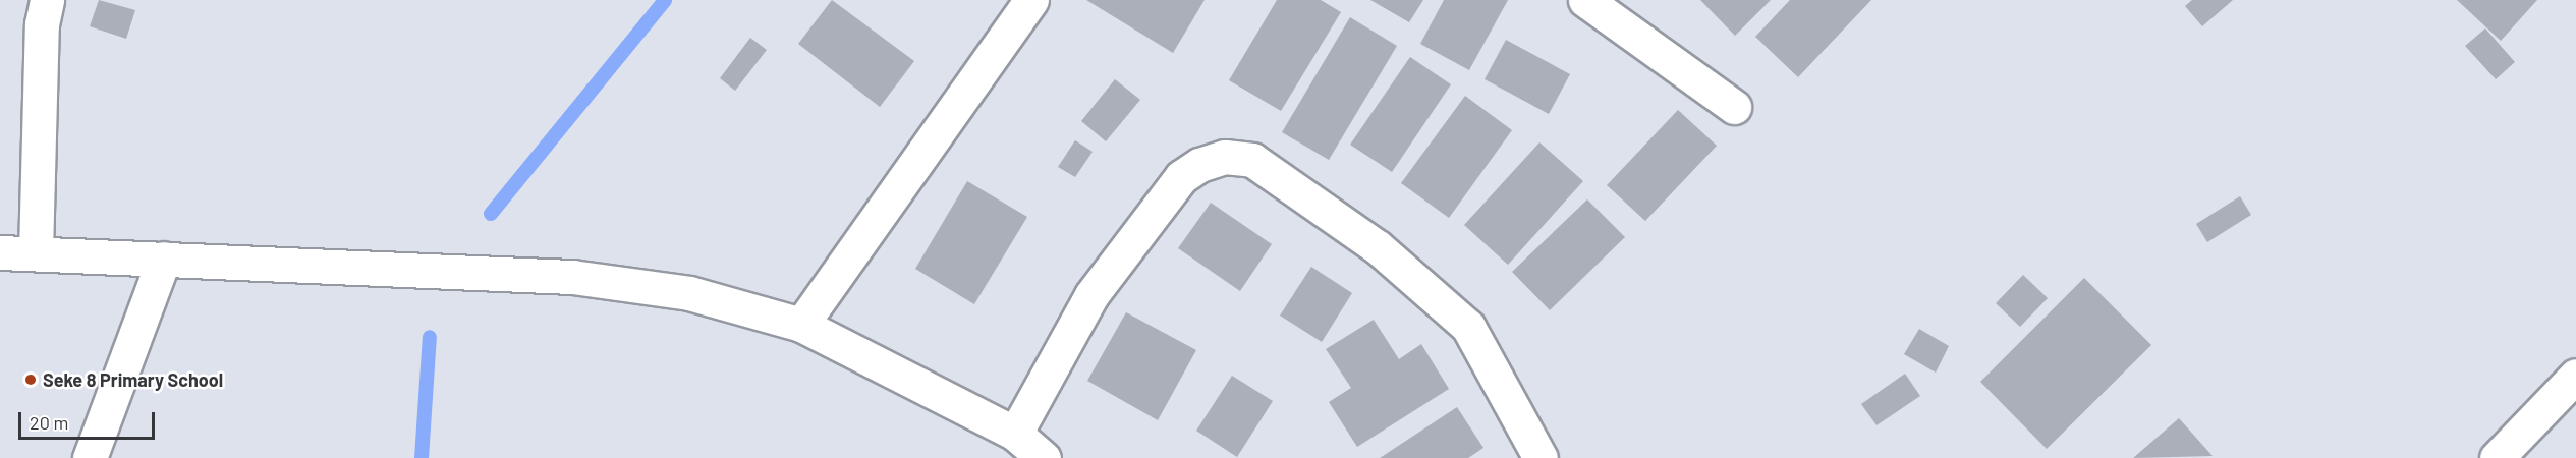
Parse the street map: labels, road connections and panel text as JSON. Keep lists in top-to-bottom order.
{
  "places": ["Seke 8 Primary School"],
  "scale_bar": "20 m"
}
